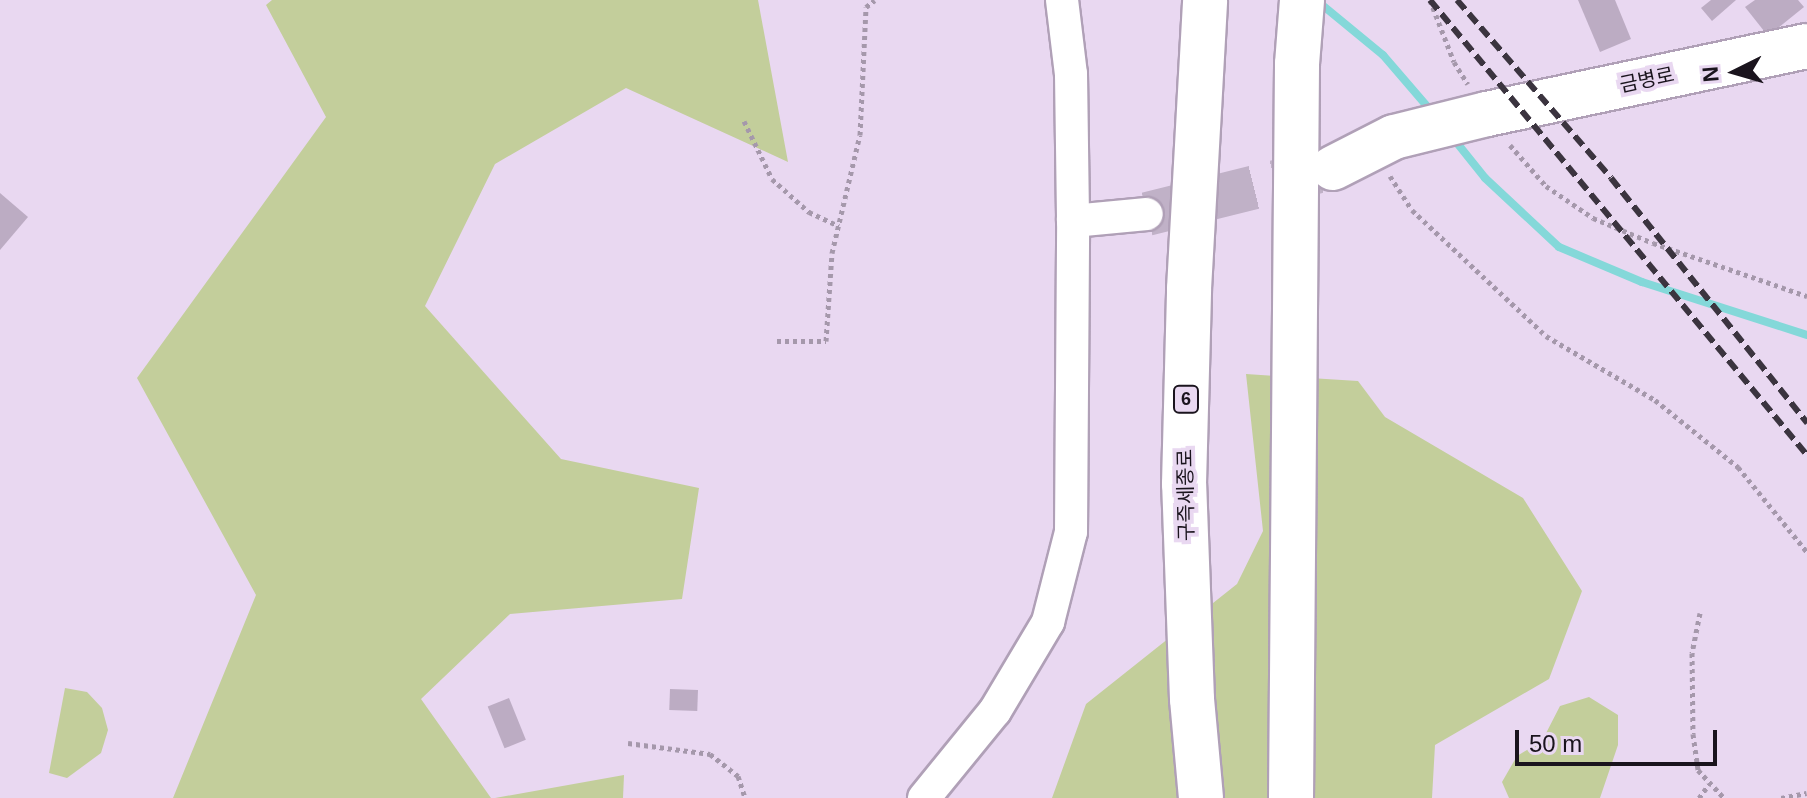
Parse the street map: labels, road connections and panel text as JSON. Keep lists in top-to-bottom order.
{
  "streets": {
    "main road": ["금병로", "6", "구즉세종로"]
  },
  "scale_bar": "50 m",
  "north": "left"
}
